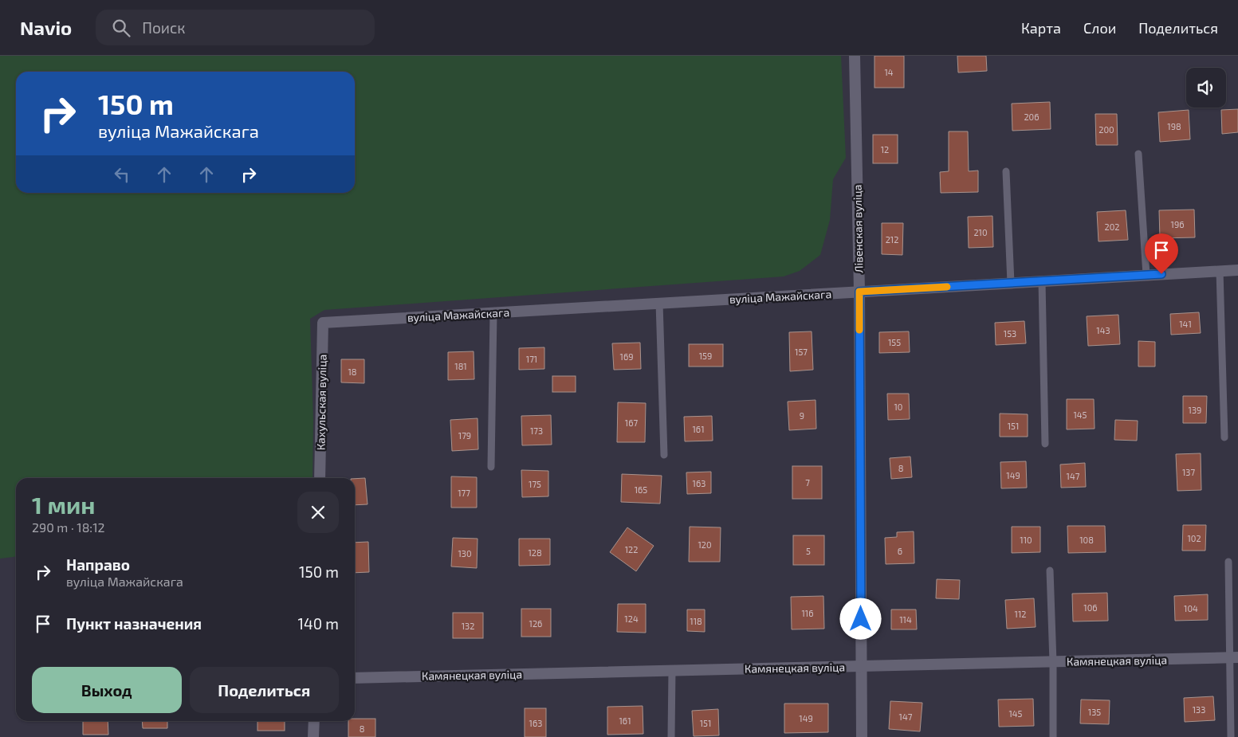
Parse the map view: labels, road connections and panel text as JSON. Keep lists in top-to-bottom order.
{
  "streets": {
    "street": [
      "Лівенская вуліца",
      "вуліца Мажайскага",
      "Кахульская вуліца",
      "Камянецкая вуліца"
    ]
  },
  "crossings": [
    ["Лівенская вуліца", "вуліца Мажайскага"],
    ["Лівенская вуліца", "Камянецкая вуліца"],
    ["вуліца Мажайскага", "Кахульская вуліца"]
  ],
  "house_numbers": [
    "14",
    "206",
    "198",
    "200",
    "12",
    "196",
    "202",
    "210",
    "212",
    "141",
    "143",
    "153",
    "155",
    "157",
    "159",
    "169",
    "171",
    "181",
    "18",
    "10",
    "139",
    "145",
    "9",
    "167",
    "151",
    "161",
    "173",
    "179",
    "8",
    "137",
    "149",
    "147",
    "7",
    "163",
    "175",
    "165",
    "177",
    "102",
    "110",
    "108",
    "120",
    "122",
    "5",
    "6",
    "128",
    "130",
    "106",
    "104",
    "116",
    "112",
    "124",
    "114",
    "118",
    "126",
    "132",
    "133",
    "135",
    "145",
    "147",
    "149",
    "161",
    "163",
    "151",
    "8"
  ],
  "page": {
    "header": "Navio",
    "search": "Поиск",
    "nav": ["Карта", "Слои", "Поделиться"],
    "turn": ["150 m", "вуліца Мажайскага"],
    "heading": ["1 мин", "290 m · 18:12"],
    "list": [
      {
        "name": "Направо",
        "note": "вуліца Мажайскага",
        "value": "150 m"
      },
      {
        "name": "Пункт назначения",
        "value": "140 m"
      }
    ],
    "buttons": ["Выход", "Поделиться"]
  }
}
